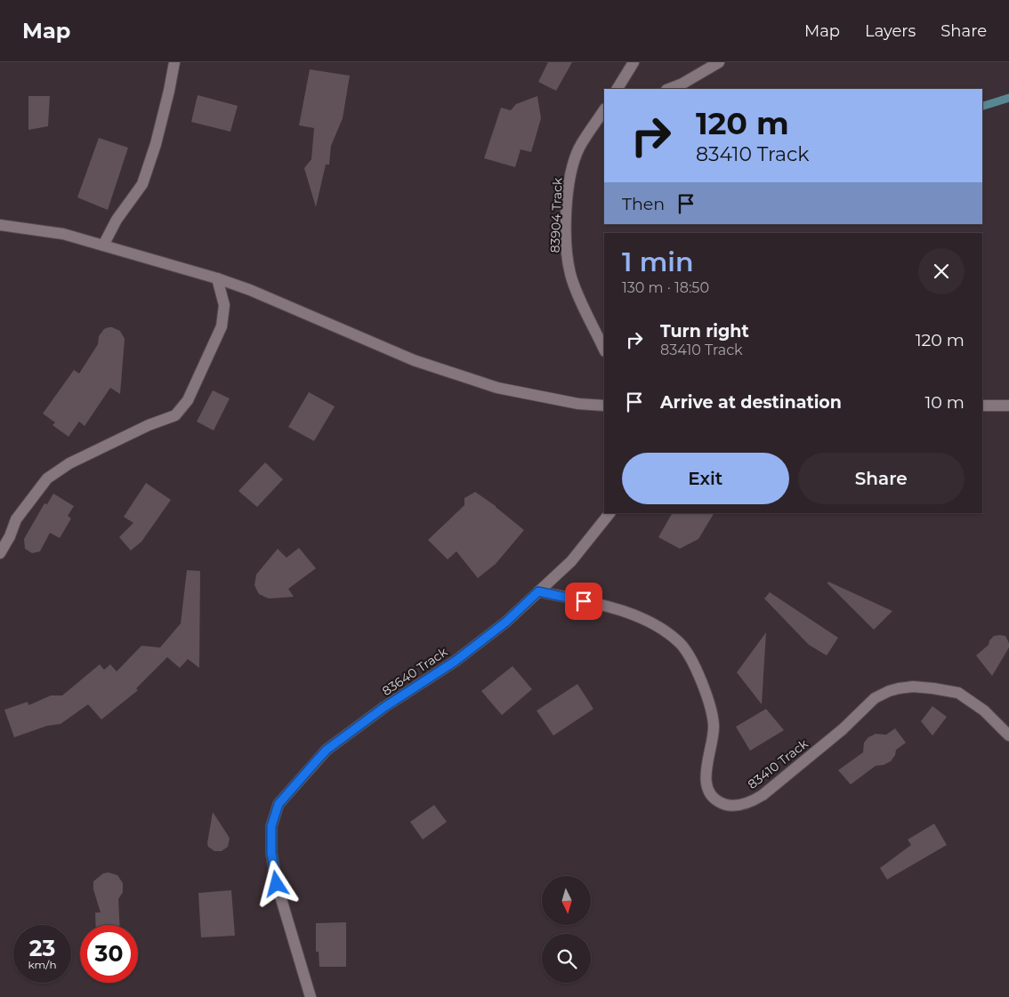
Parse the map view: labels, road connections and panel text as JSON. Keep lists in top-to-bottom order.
{
  "streets": {
    "street": ["83904 Track", "83640 Track", "83410 Track"]
  },
  "crossings": [
    ["83640 Track", "83410 Track"]
  ],
  "north": "bottom",
  "page": {
    "header": "Map",
    "nav": ["Map", "Layers", "Share"],
    "turn": ["120 m", "83410 Track"],
    "then": "Then",
    "heading": ["1 min", "130 m · 18:50"],
    "list": [
      {
        "name": "Turn right",
        "note": "83410 Track",
        "value": "120 m"
      },
      {
        "name": "Arrive at destination",
        "value": "10 m"
      }
    ],
    "buttons": ["Exit", "Share"],
    "speed": "23 km/h",
    "limit": "30"
  }
}
